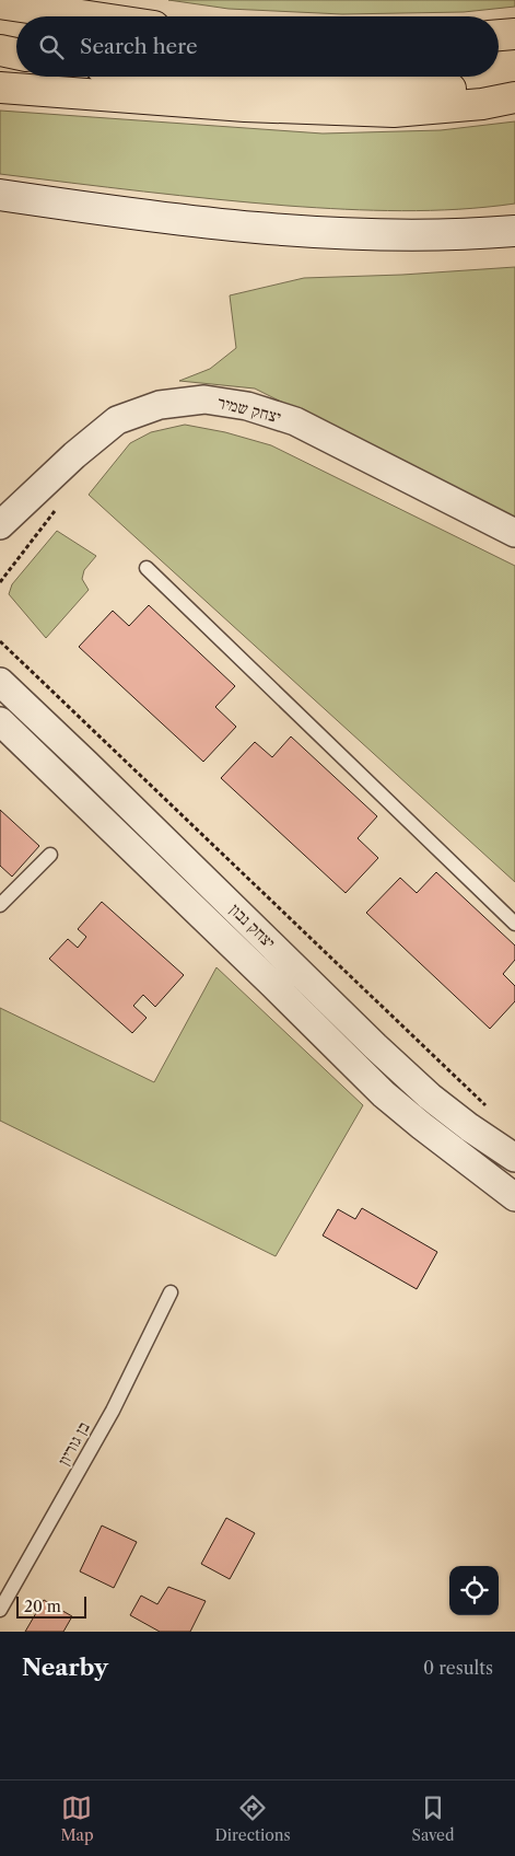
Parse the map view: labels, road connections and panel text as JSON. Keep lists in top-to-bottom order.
{
  "streets": {
    "street": ["יצחק שמיר", "יצחק נבון"],
    "lane": ["בן גוריון"]
  },
  "scale_bar": "20 m",
  "page": {
    "search": "Search here",
    "scale": "20 m",
    "heading": ["Nearby", "0 results"],
    "nav": ["Map", "Directions", "Saved"]
  }
}
